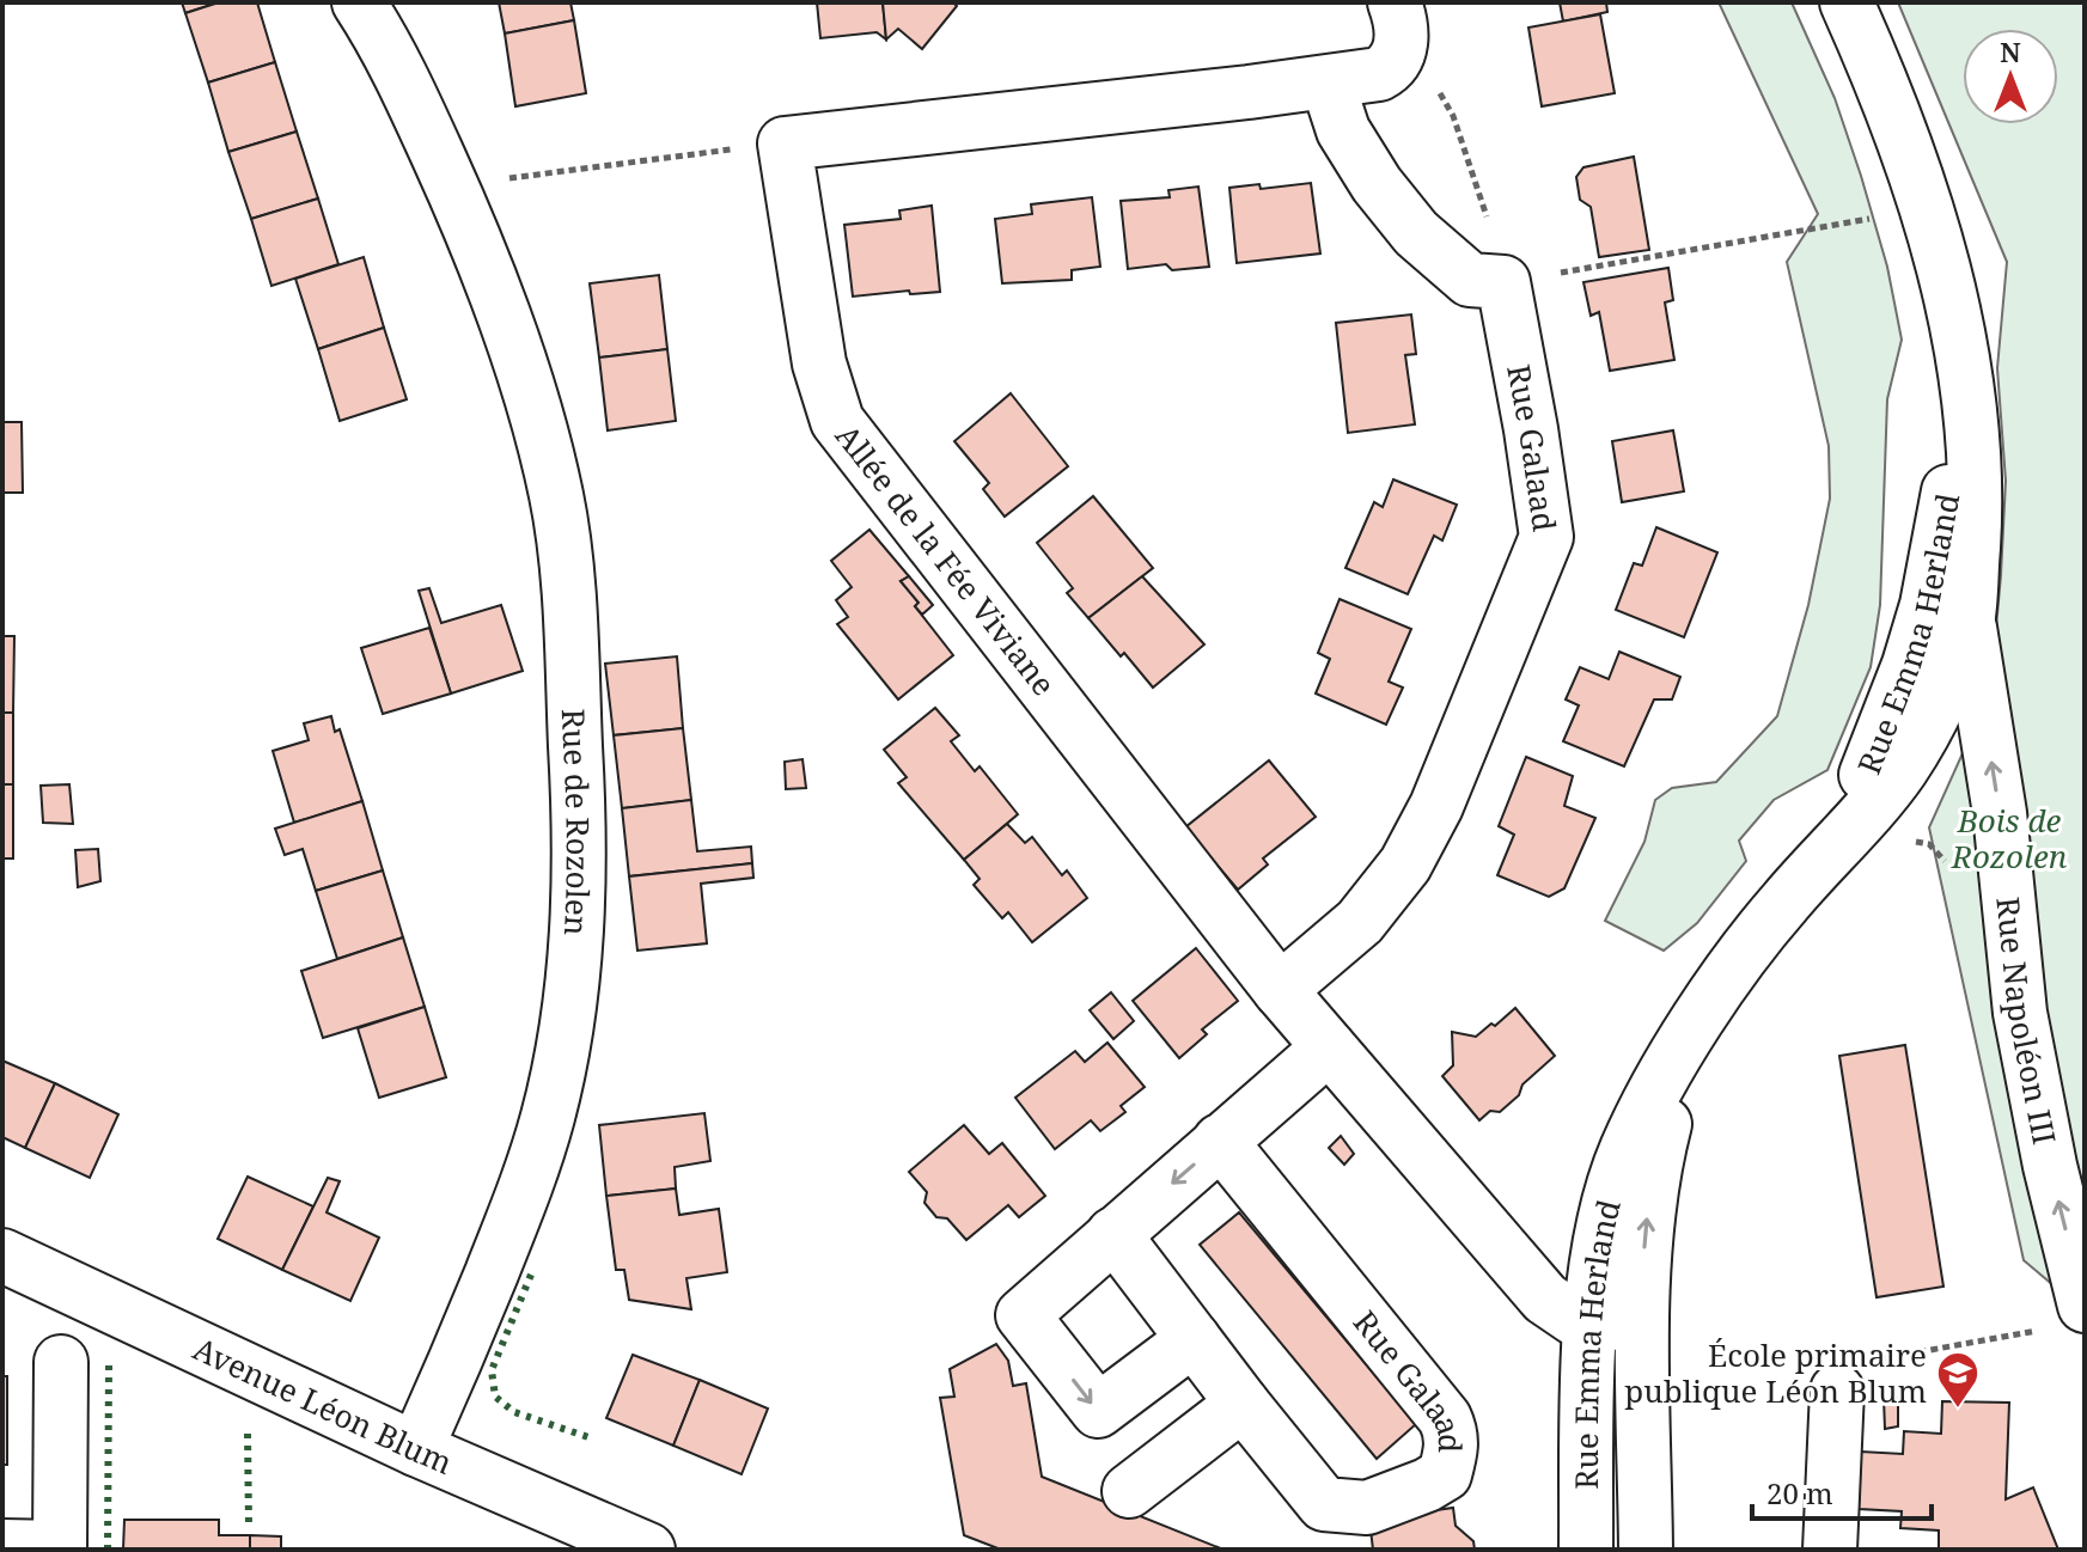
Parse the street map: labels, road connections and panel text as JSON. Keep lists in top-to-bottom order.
{
  "streets": {
    "street": [
      "Rue Galaad",
      "Allée de la Fée Viviane",
      "Rue Emma Herland",
      "Rue de Rozolen",
      "Rue Napoléon III",
      "Avenue Léon Blum"
    ]
  },
  "crossings": [
    ["Rue Galaad", "Allée de la Fée Viviane"],
    ["Rue Emma Herland", "Rue Napoléon III"],
    ["Rue de Rozolen", "Avenue Léon Blum"]
  ],
  "one_way": ["Rue Napoléon III"],
  "parks": ["Bois de Rozolen"],
  "places": {
    "school or university": ["École primaire publique Léon Blum"]
  },
  "scale_bar": "20 m",
  "north": "top"
}
